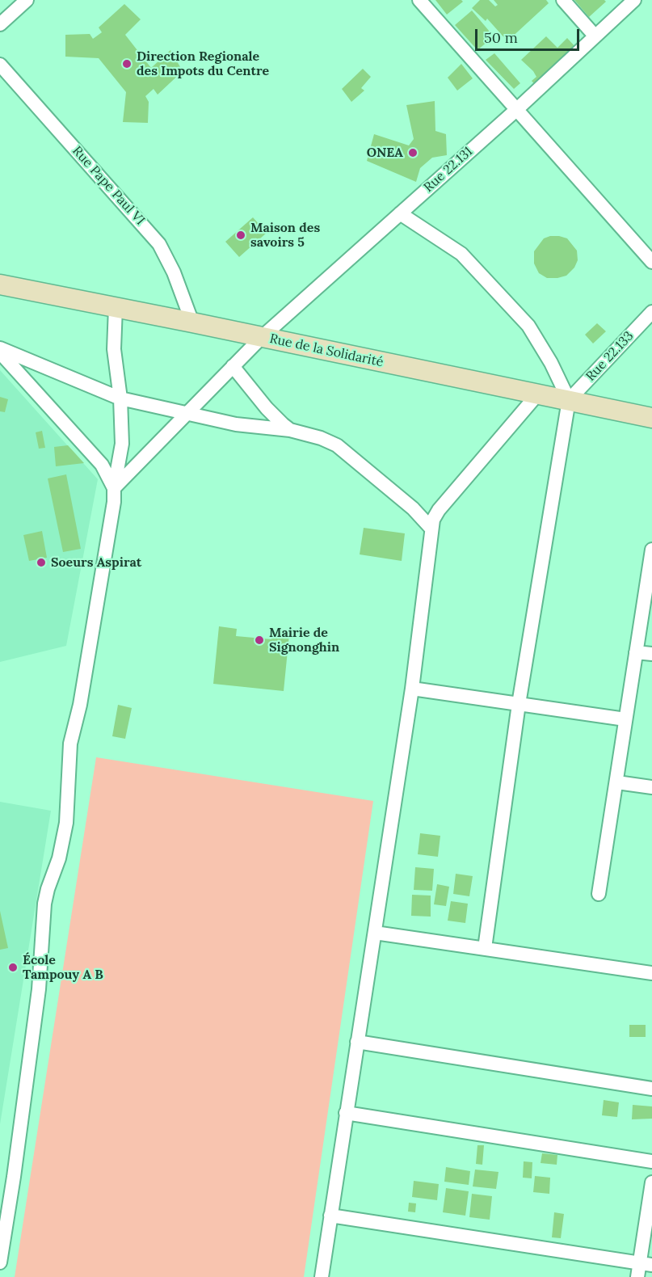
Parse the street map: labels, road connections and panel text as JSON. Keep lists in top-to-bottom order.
{
  "streets": {
    "street": [
      "Rue 22.131",
      "Rue Pape Paul VI",
      "Rue de la Solidarité",
      "Rue 22.133"
    ]
  },
  "crossings": [
    ["Rue 22.131", "Rue de la Solidarité"],
    ["Rue Pape Paul VI", "Rue de la Solidarité"],
    ["Rue de la Solidarité", "Rue 22.133"]
  ],
  "places": [
    "Direction Regionale des Impots du Centre",
    "ONEA",
    "Maison des savoirs 5",
    "Soeurs Aspirat",
    "Mairie de Signonghin",
    "École Tampouy A B"
  ],
  "scale_bar": "50 m"
}
